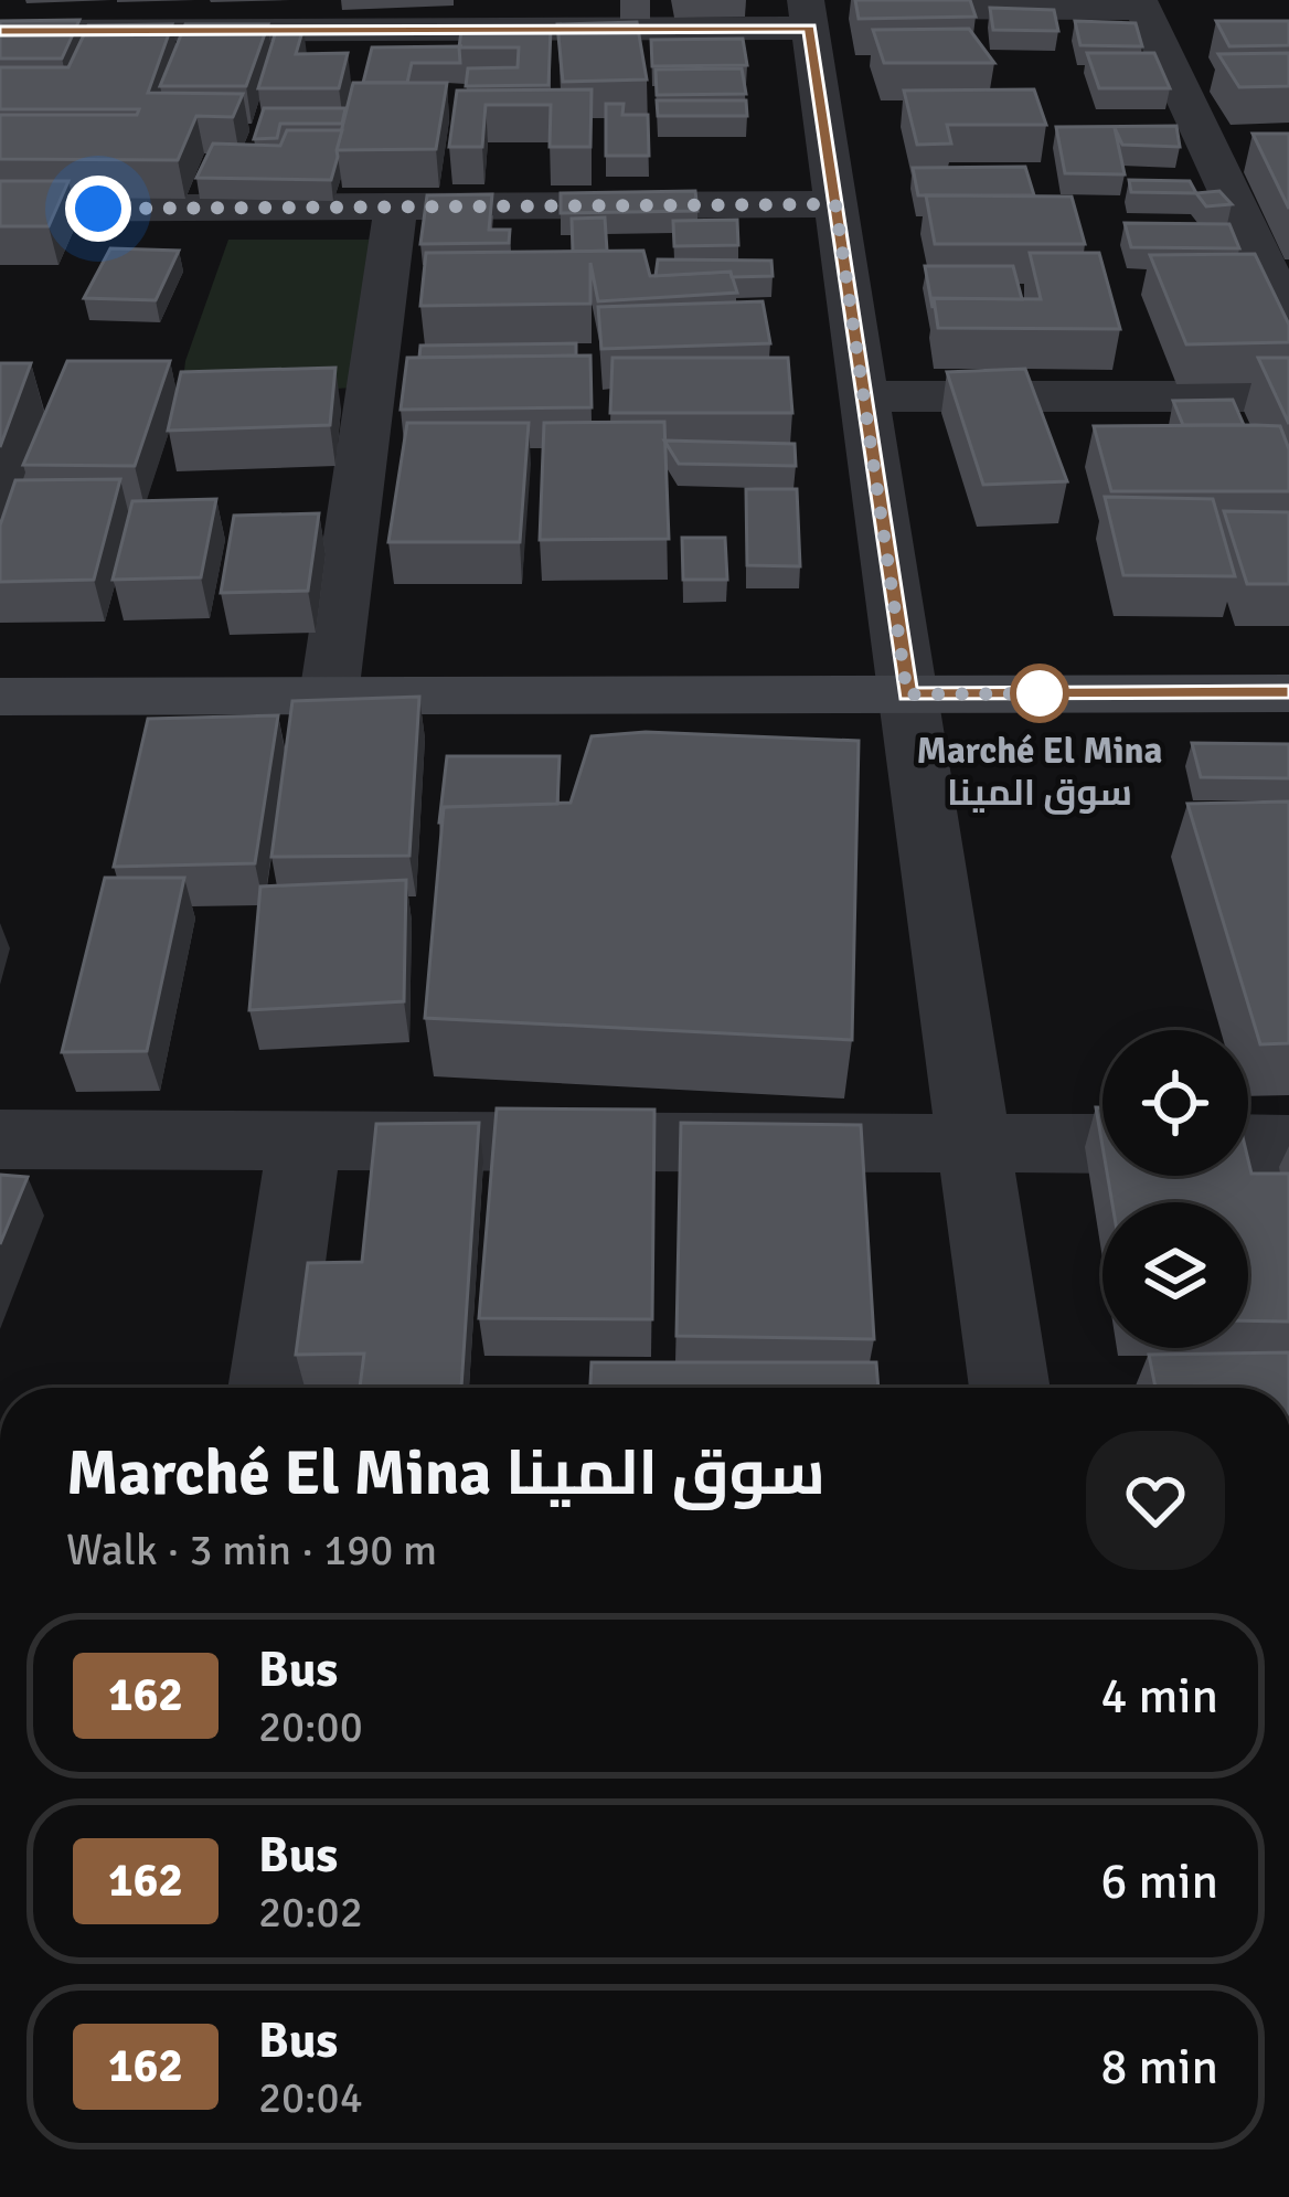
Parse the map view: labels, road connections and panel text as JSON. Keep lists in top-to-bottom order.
{
  "places": ["Marché El Mina سوق المينا"],
  "lines": ["bus line 162"],
  "page": {
    "heading": ["Marché El Mina سوق المينا", "Walk · 3 min · 190 m"],
    "list": [
      {
        "mark": "162",
        "name": "Bus",
        "note": "20:00",
        "value": "4 min"
      },
      {
        "mark": "162",
        "name": "Bus",
        "note": "20:02",
        "value": "6 min"
      },
      {
        "mark": "162",
        "name": "Bus",
        "note": "20:04",
        "value": "8 min"
      }
    ]
  }
}
